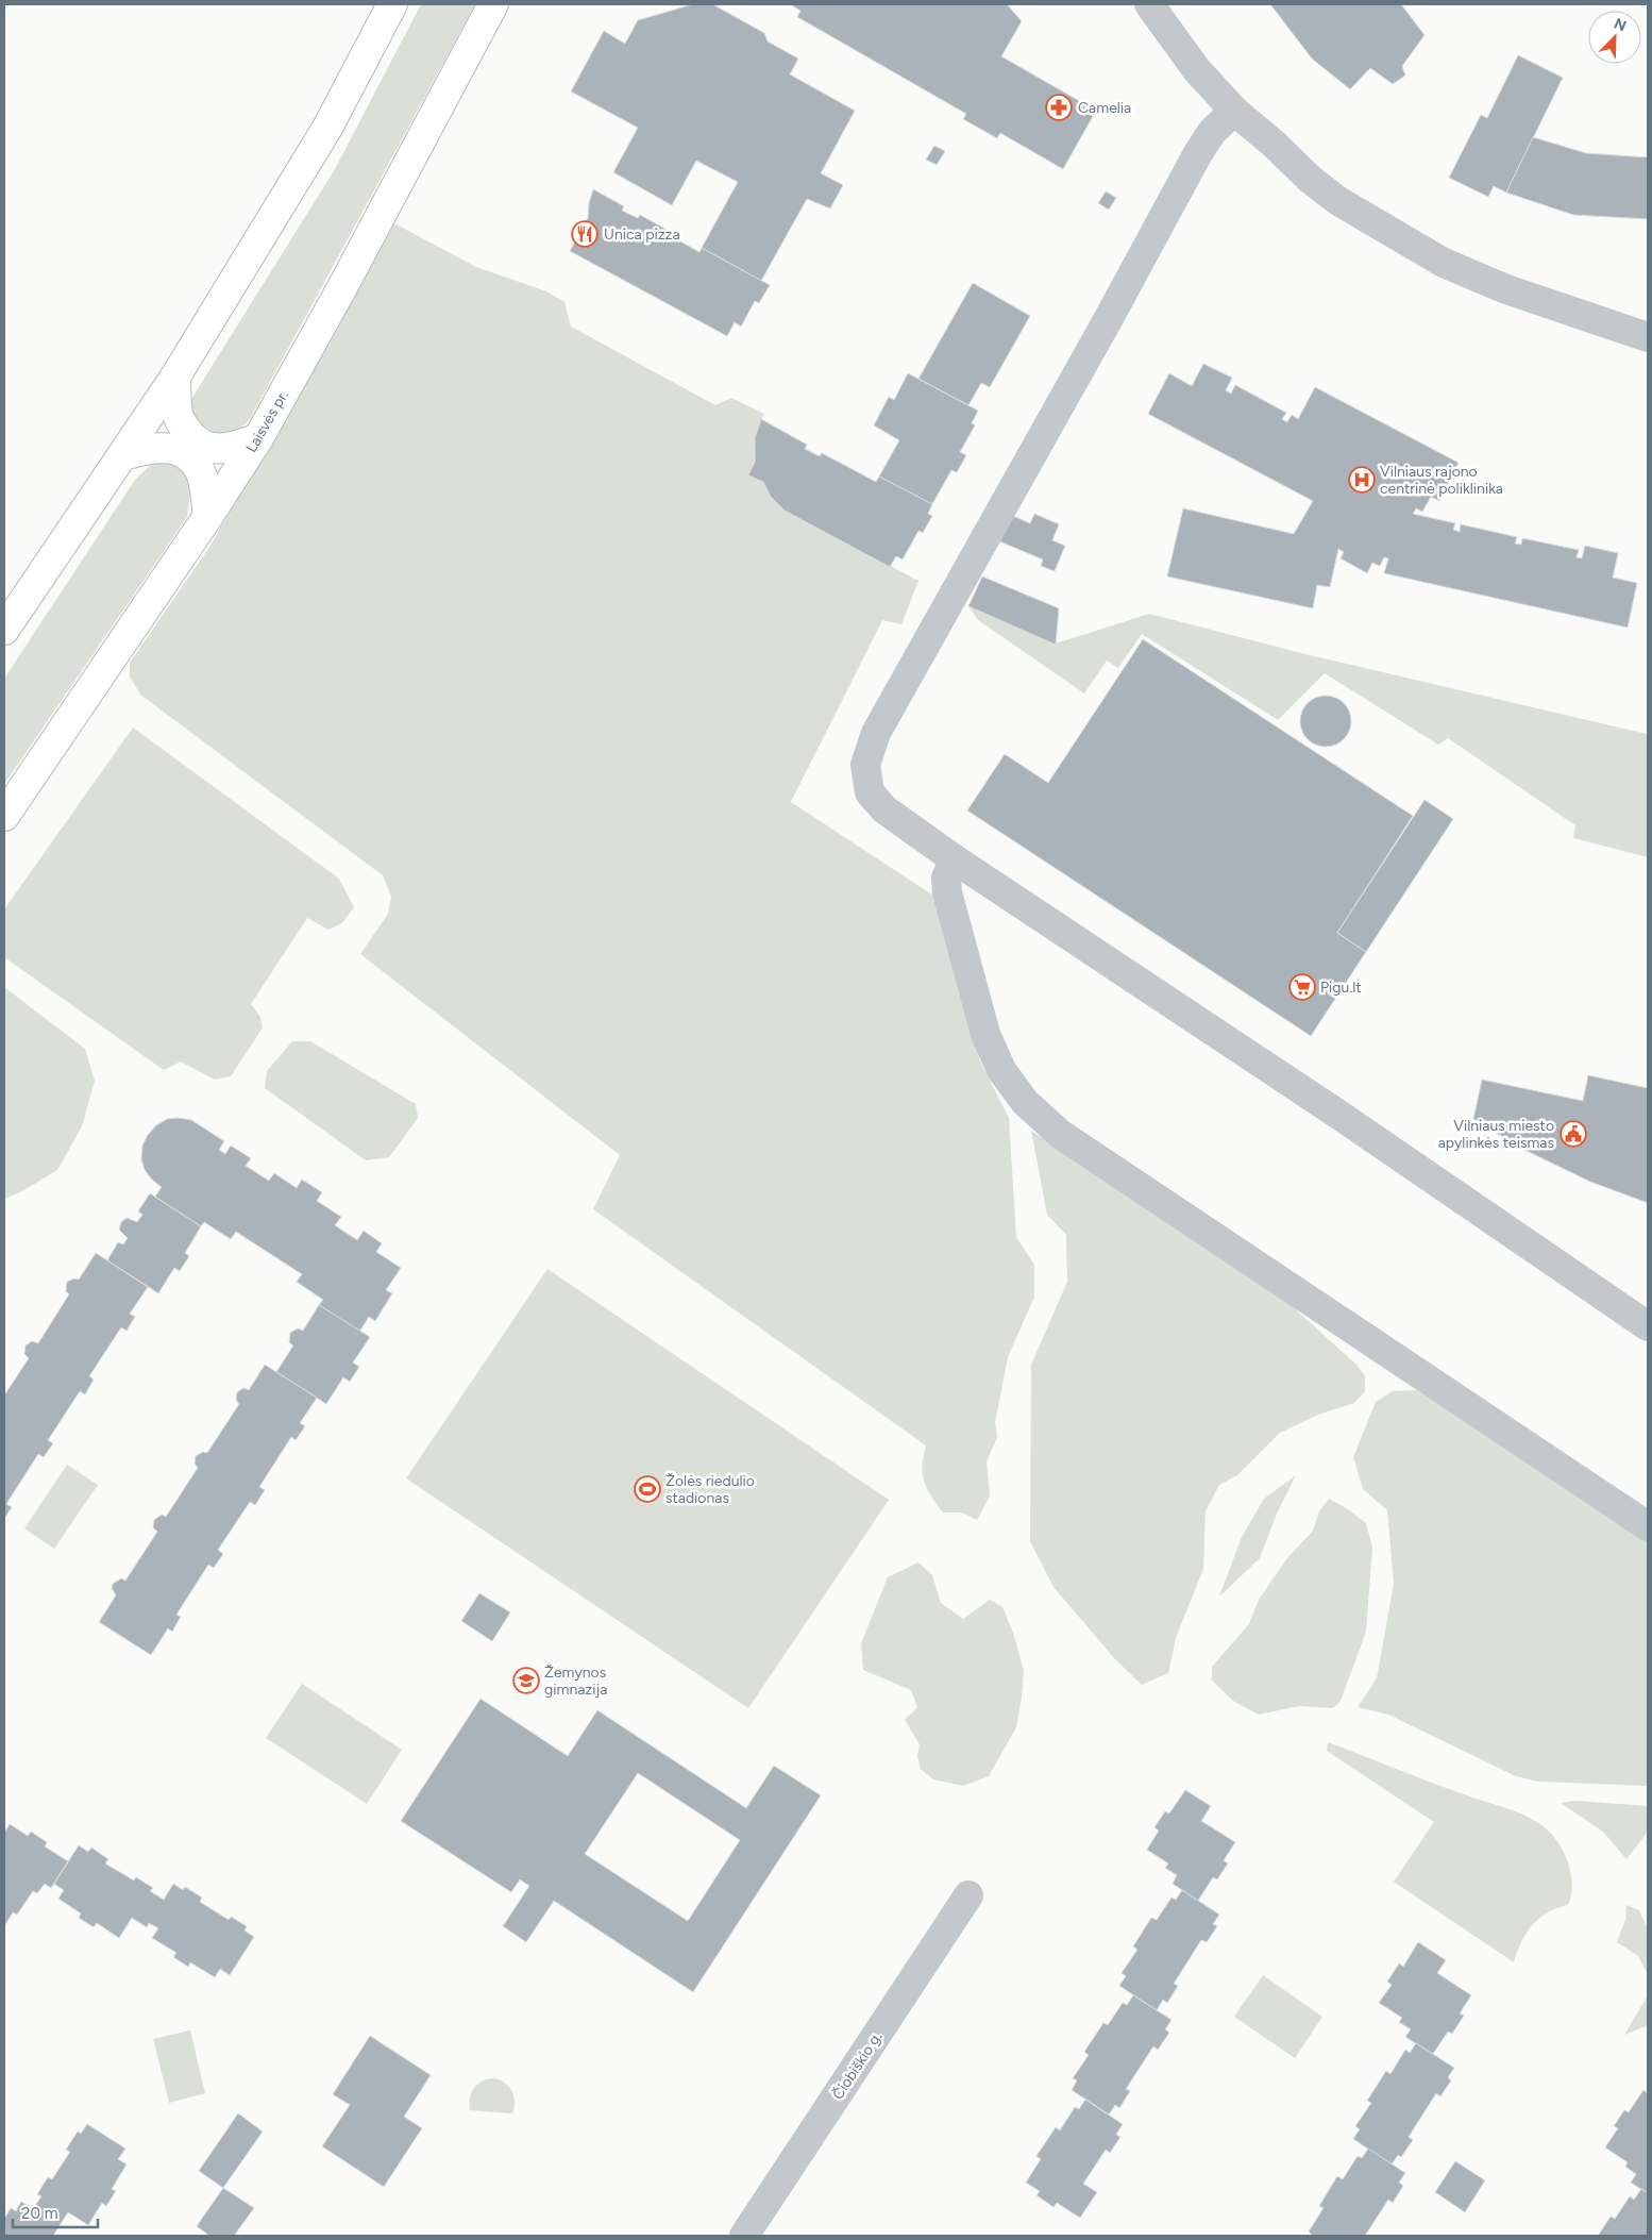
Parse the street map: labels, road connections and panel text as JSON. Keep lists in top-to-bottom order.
{
  "streets": {
    "main road": ["Laisvės pr."],
    "street": ["Čiobiškio g."]
  },
  "places": {
    "pharmacy": ["Camelia"],
    "restaurant": ["Unica pizza"],
    "hospital": ["Vilniaus rajono centrinė poliklinika"],
    "supermarket": ["Pigu.lt"],
    "public building": ["Vilniaus miesto apylinkės teismas"],
    "sports": ["Žolės riedulio stadionas"],
    "school or university": ["Žemynos gimnazija"]
  },
  "scale_bar": "20 m",
  "north": "top right"
}
